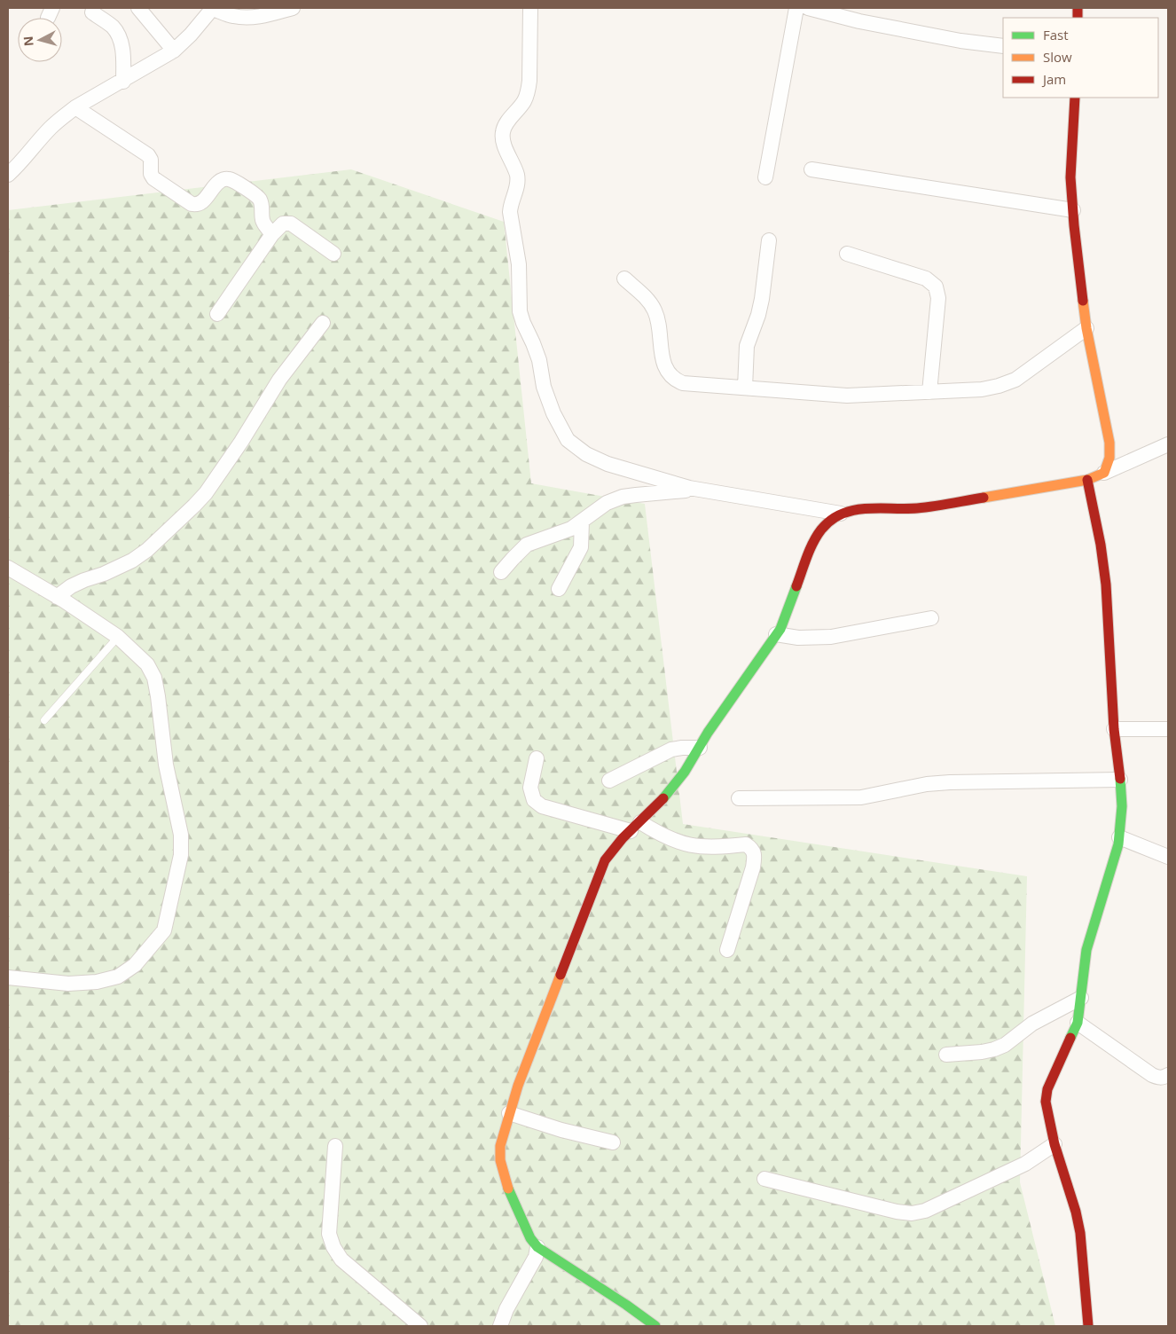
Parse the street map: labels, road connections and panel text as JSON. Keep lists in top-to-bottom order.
{
  "legend": ["Fast", "Slow", "Jam"],
  "north": "left"
}
